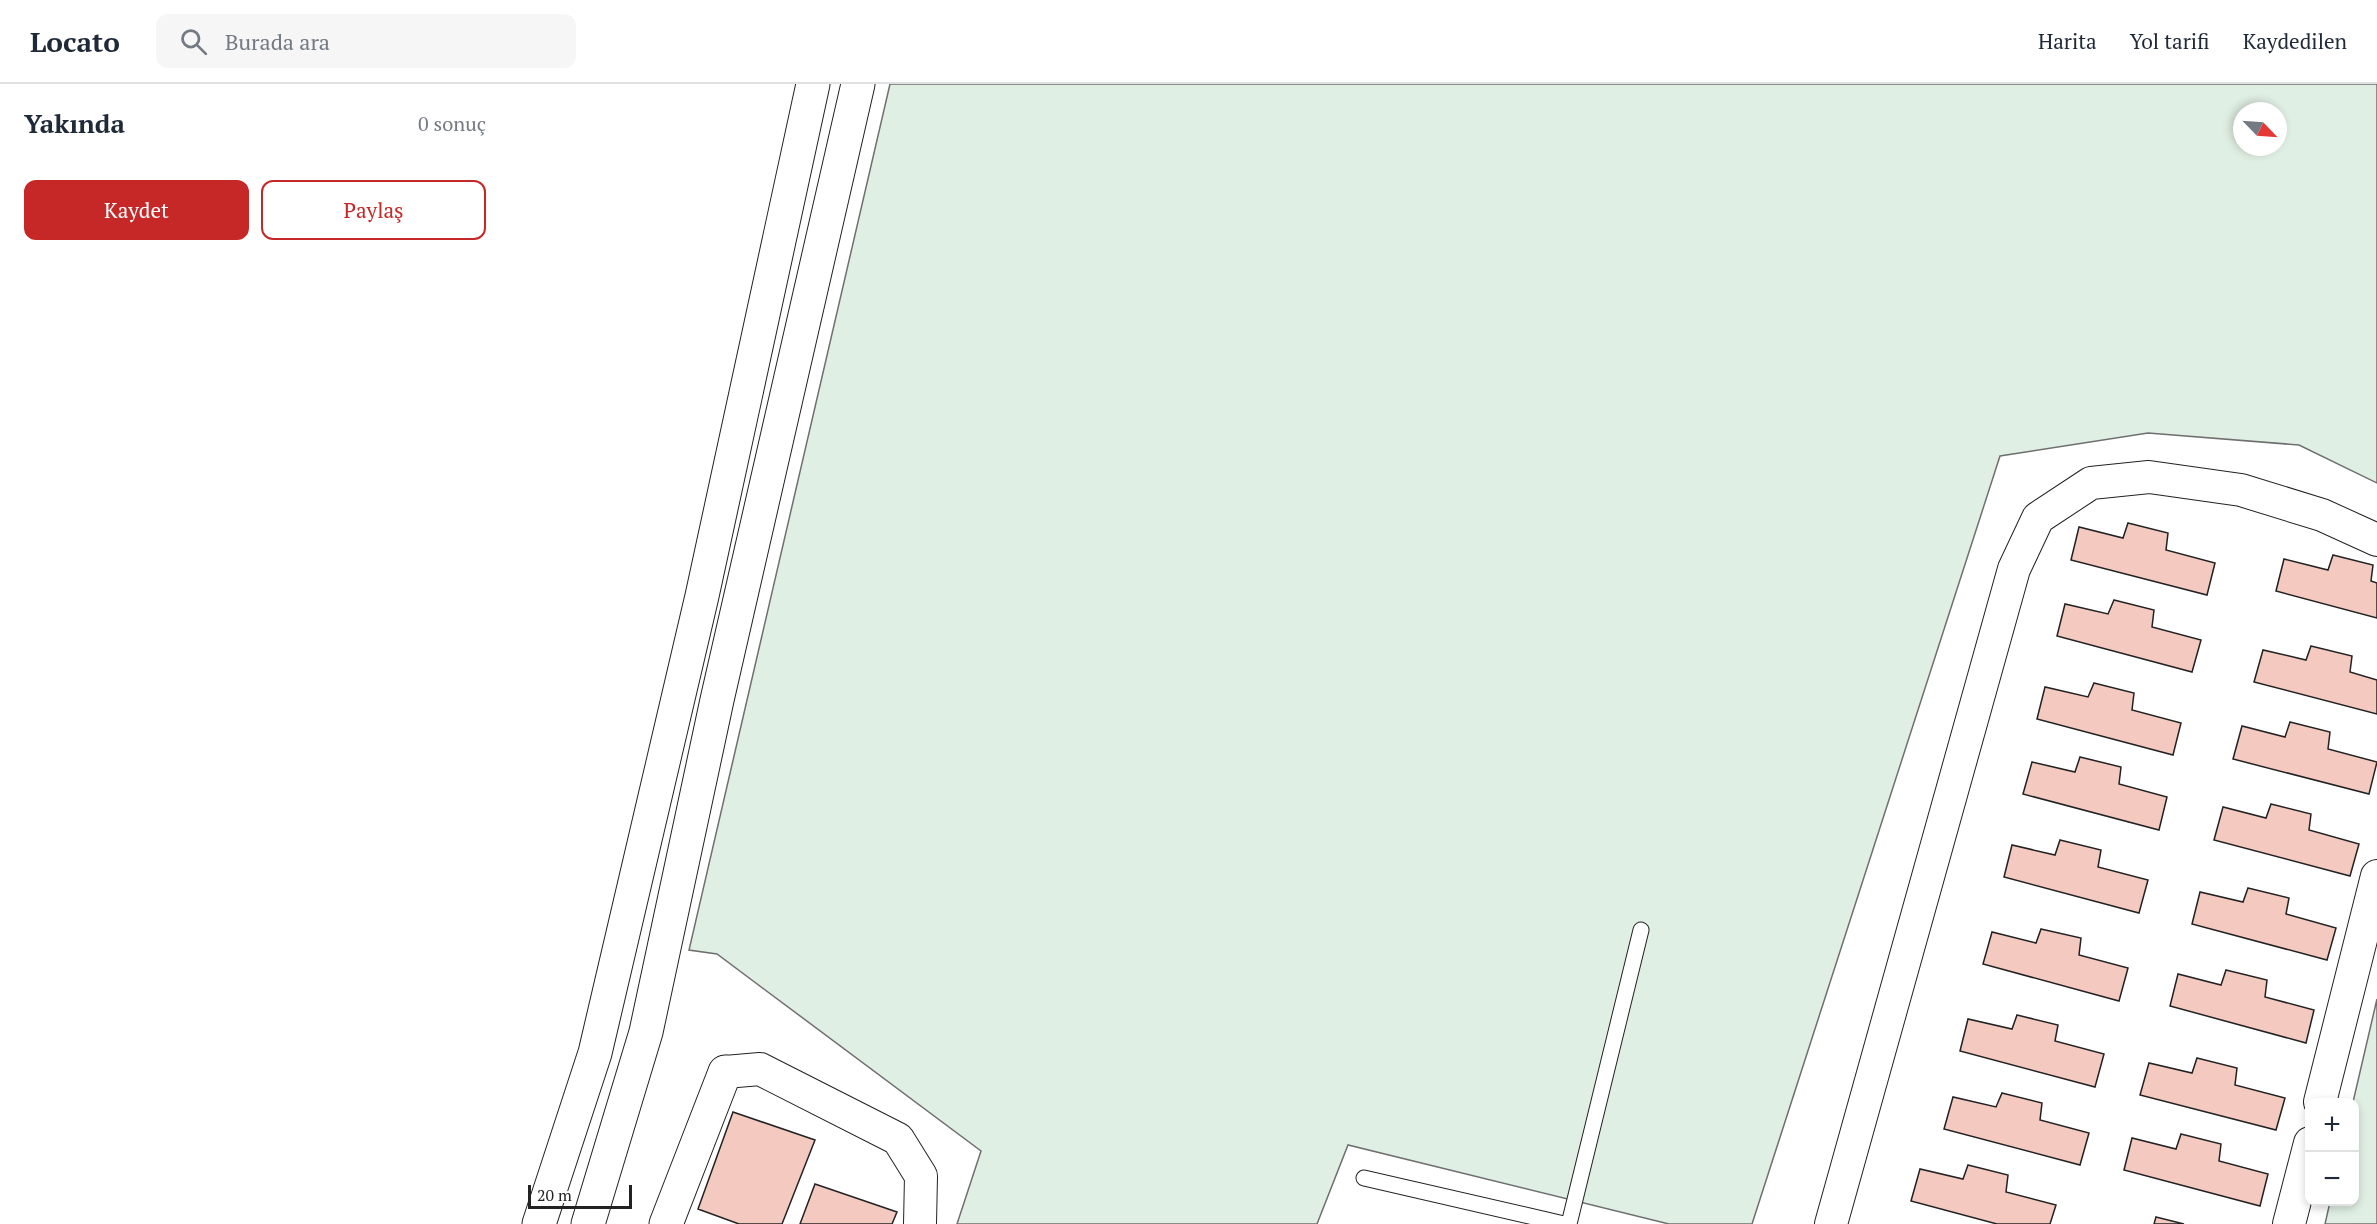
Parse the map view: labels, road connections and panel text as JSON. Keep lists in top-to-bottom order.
{
  "scale_bar": "20 m",
  "north": "bottom right",
  "page": {
    "header": "Locato",
    "search": "Burada ara",
    "nav": ["Harita", "Yol tarifi", "Kaydedilen"],
    "heading": ["Yakında", "0 sonuç"],
    "buttons": ["Kaydet", "Paylaş"],
    "map_buttons": ["+", "−"],
    "scale": "20 m"
  }
}
